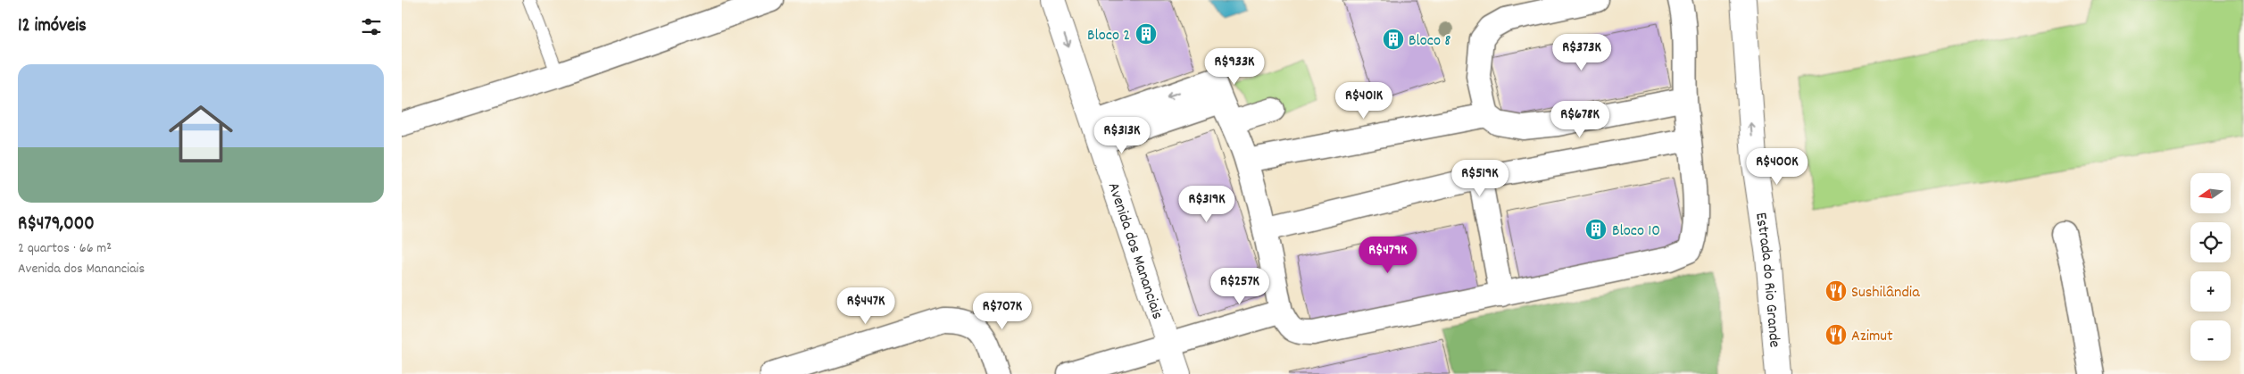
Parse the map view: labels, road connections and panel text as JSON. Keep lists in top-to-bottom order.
{
  "streets": {
    "main road": ["Avenida dos Mananciais", "Estrada do Rio Grande"]
  },
  "one_way": ["Avenida dos Mananciais", "Estrada do Rio Grande"],
  "places": {
    "building": ["Bloco 2", "Bloco 8", "Bloco 10"],
    "restaurant": ["Sushilândia", "Azimut"]
  },
  "north": "left",
  "page": {
    "heading": "12 imóveis",
    "price": [
      "R$373K",
      "R$933K",
      "R$401K",
      "R$678K",
      "R$313K",
      "R$400K",
      "R$519K",
      "R$319K",
      "R$479K",
      "R$257K",
      "R$447K",
      "R$707K"
    ],
    "list": [
      {
        "name": "R$479,000",
        "note": "2 quartos · 66 m² · Avenida dos Mananciais"
      }
    ],
    "map_buttons": ["+", "−"]
  }
}
